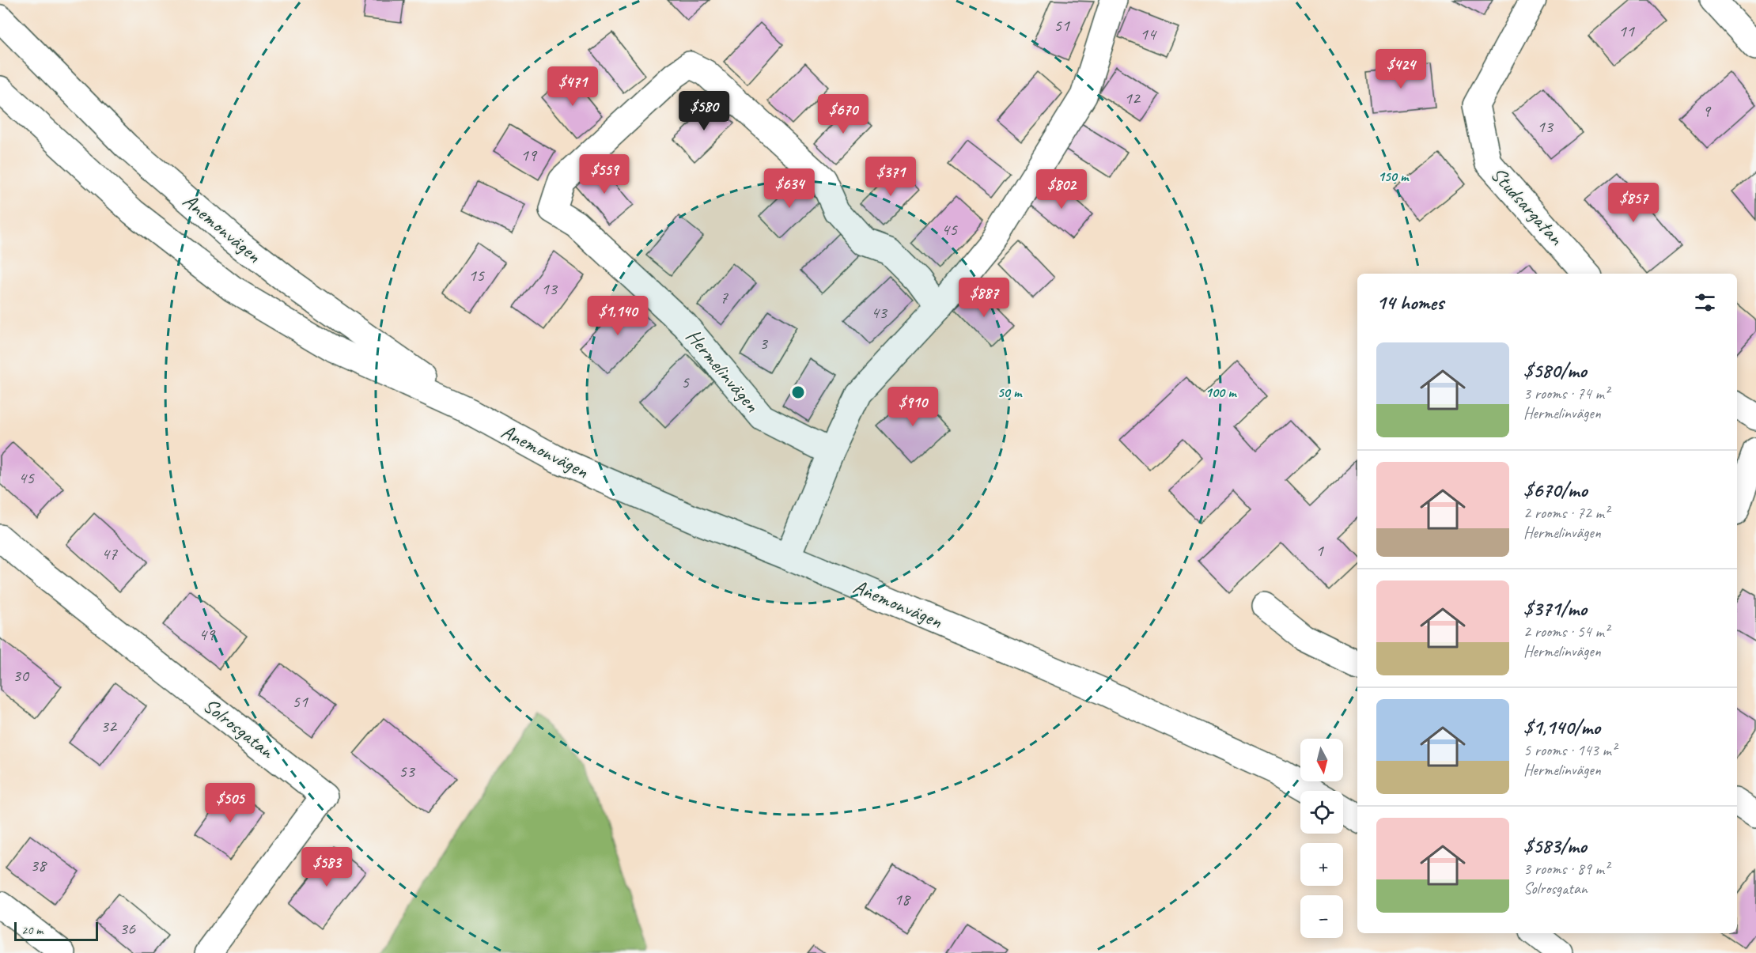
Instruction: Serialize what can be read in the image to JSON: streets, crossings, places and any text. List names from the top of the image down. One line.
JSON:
{"streets":{"street":["Studsargatan","Anemonvägen","Hermelinvägen","Solrosgatan"]},"house_numbers":["51","11","14","12","9","13","19","45","15","13","7","43","3","5","45","1","47","49","30","51","32","53","38","18","36"],"scale_bar":"20 m","north":"bottom","page":{"price":["$424","$471","$580","$670","$559","$371","$634","$802","$857","$887","$1,140","$910","$505","$583"],"heading":"14 homes","list":[{"name":"$580/mo","note":"3 rooms · 74 m² · Hermelinvägen"},{"name":"$670/mo","note":"2 rooms · 72 m² · Hermelinvägen"},{"name":"$371/mo","note":"2 rooms · 54 m² · Hermelinvägen"},{"name":"$1,140/mo","note":"5 rooms · 143 m² · Hermelinvägen"},{"name":"$583/mo","note":"3 rooms · 89 m² · Solrosgatan"}],"map_buttons":["+","−"],"scale":"20 m"},"rings":["150 m","50 m","100 m"]}
